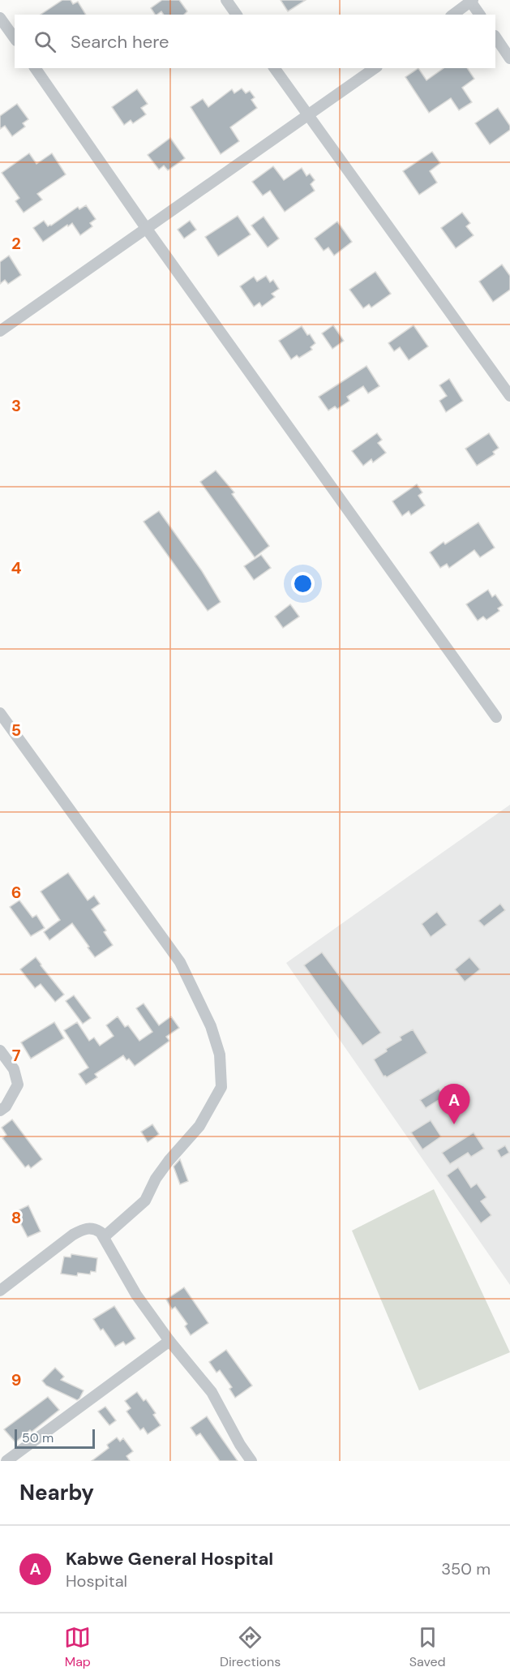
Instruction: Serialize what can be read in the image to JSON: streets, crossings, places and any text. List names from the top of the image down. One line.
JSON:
{"scale_bar":"50 m","page":{"search":"Search here","pins":"A","scale":"50 m","heading":"Nearby","list":[{"mark":"A","name":"Kabwe General Hospital","note":"Hospital","value":"350 m"}],"nav":["Map","Directions","Saved"]},"grid":{"rows":["2","3","4","5","6","7","8","9"]}}
